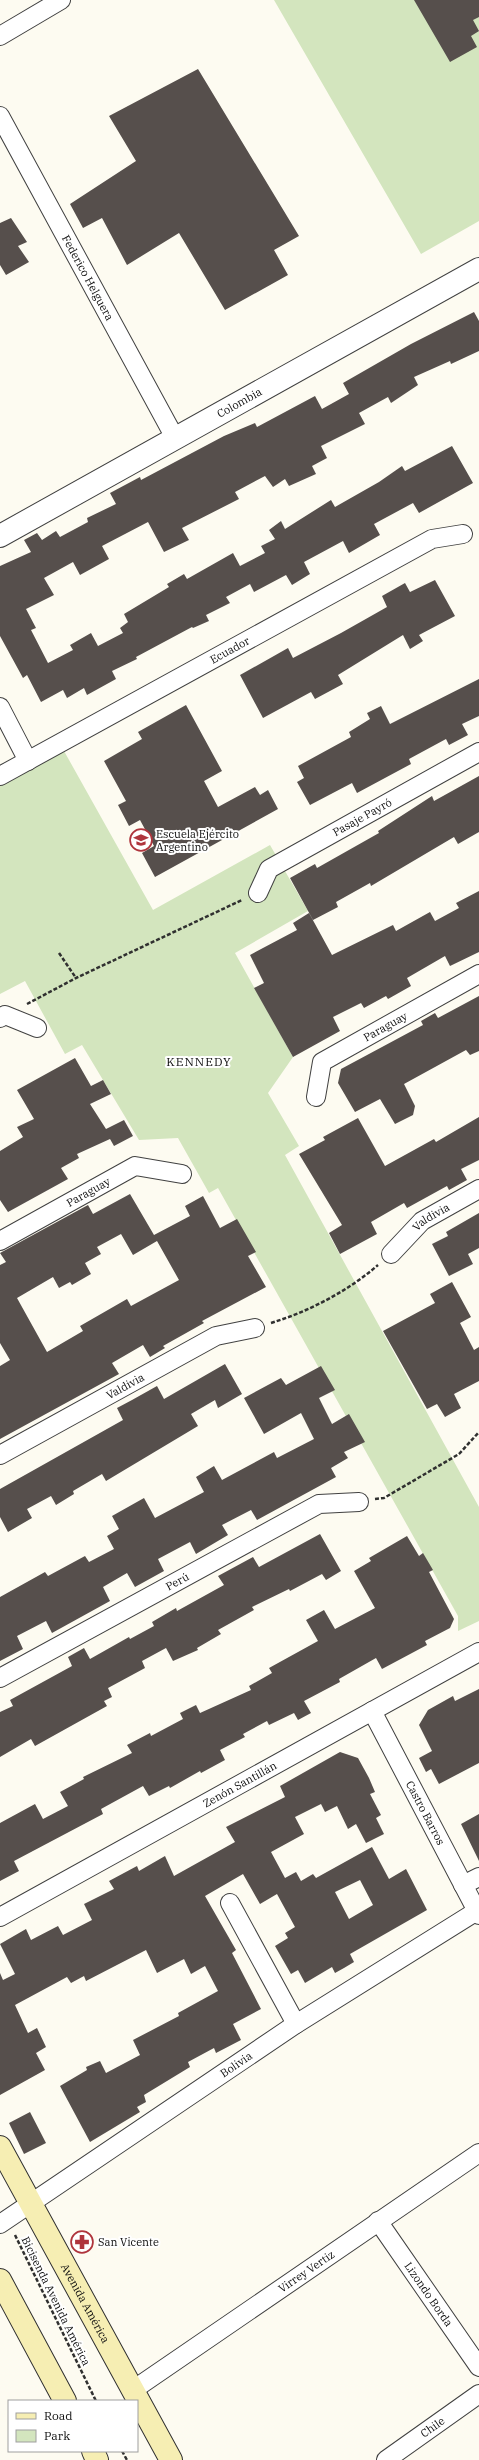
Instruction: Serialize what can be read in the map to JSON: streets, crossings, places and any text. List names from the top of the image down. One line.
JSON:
{"streets":{"main road":["Avenida América"],"street":["Federico Helguera","Colombia","Ecuador","Pasaje Payró","Paraguay","Valdivia","Perú","Zenón Santillán","Castro Barros","Bolivia","Virrey Vertiz","Lizondo Borda","Chile"],"path":["Bicisenda Avenida América"]},"crossings":[["Federico Helguera","Colombia"],["Zenón Santillán","Castro Barros"],["Castro Barros","Bolivia"],["Bolivia","Bicisenda Avenida América"],["Bolivia","Avenida América"],["Virrey Vertiz","Lizondo Borda"],["Virrey Vertiz","Avenida América"]],"districts":["KENNEDY"],"places":{"school or university":["Escuela Ejército Argentino"],"pharmacy":["San Vicente"]},"legend":["Road","Park"]}
